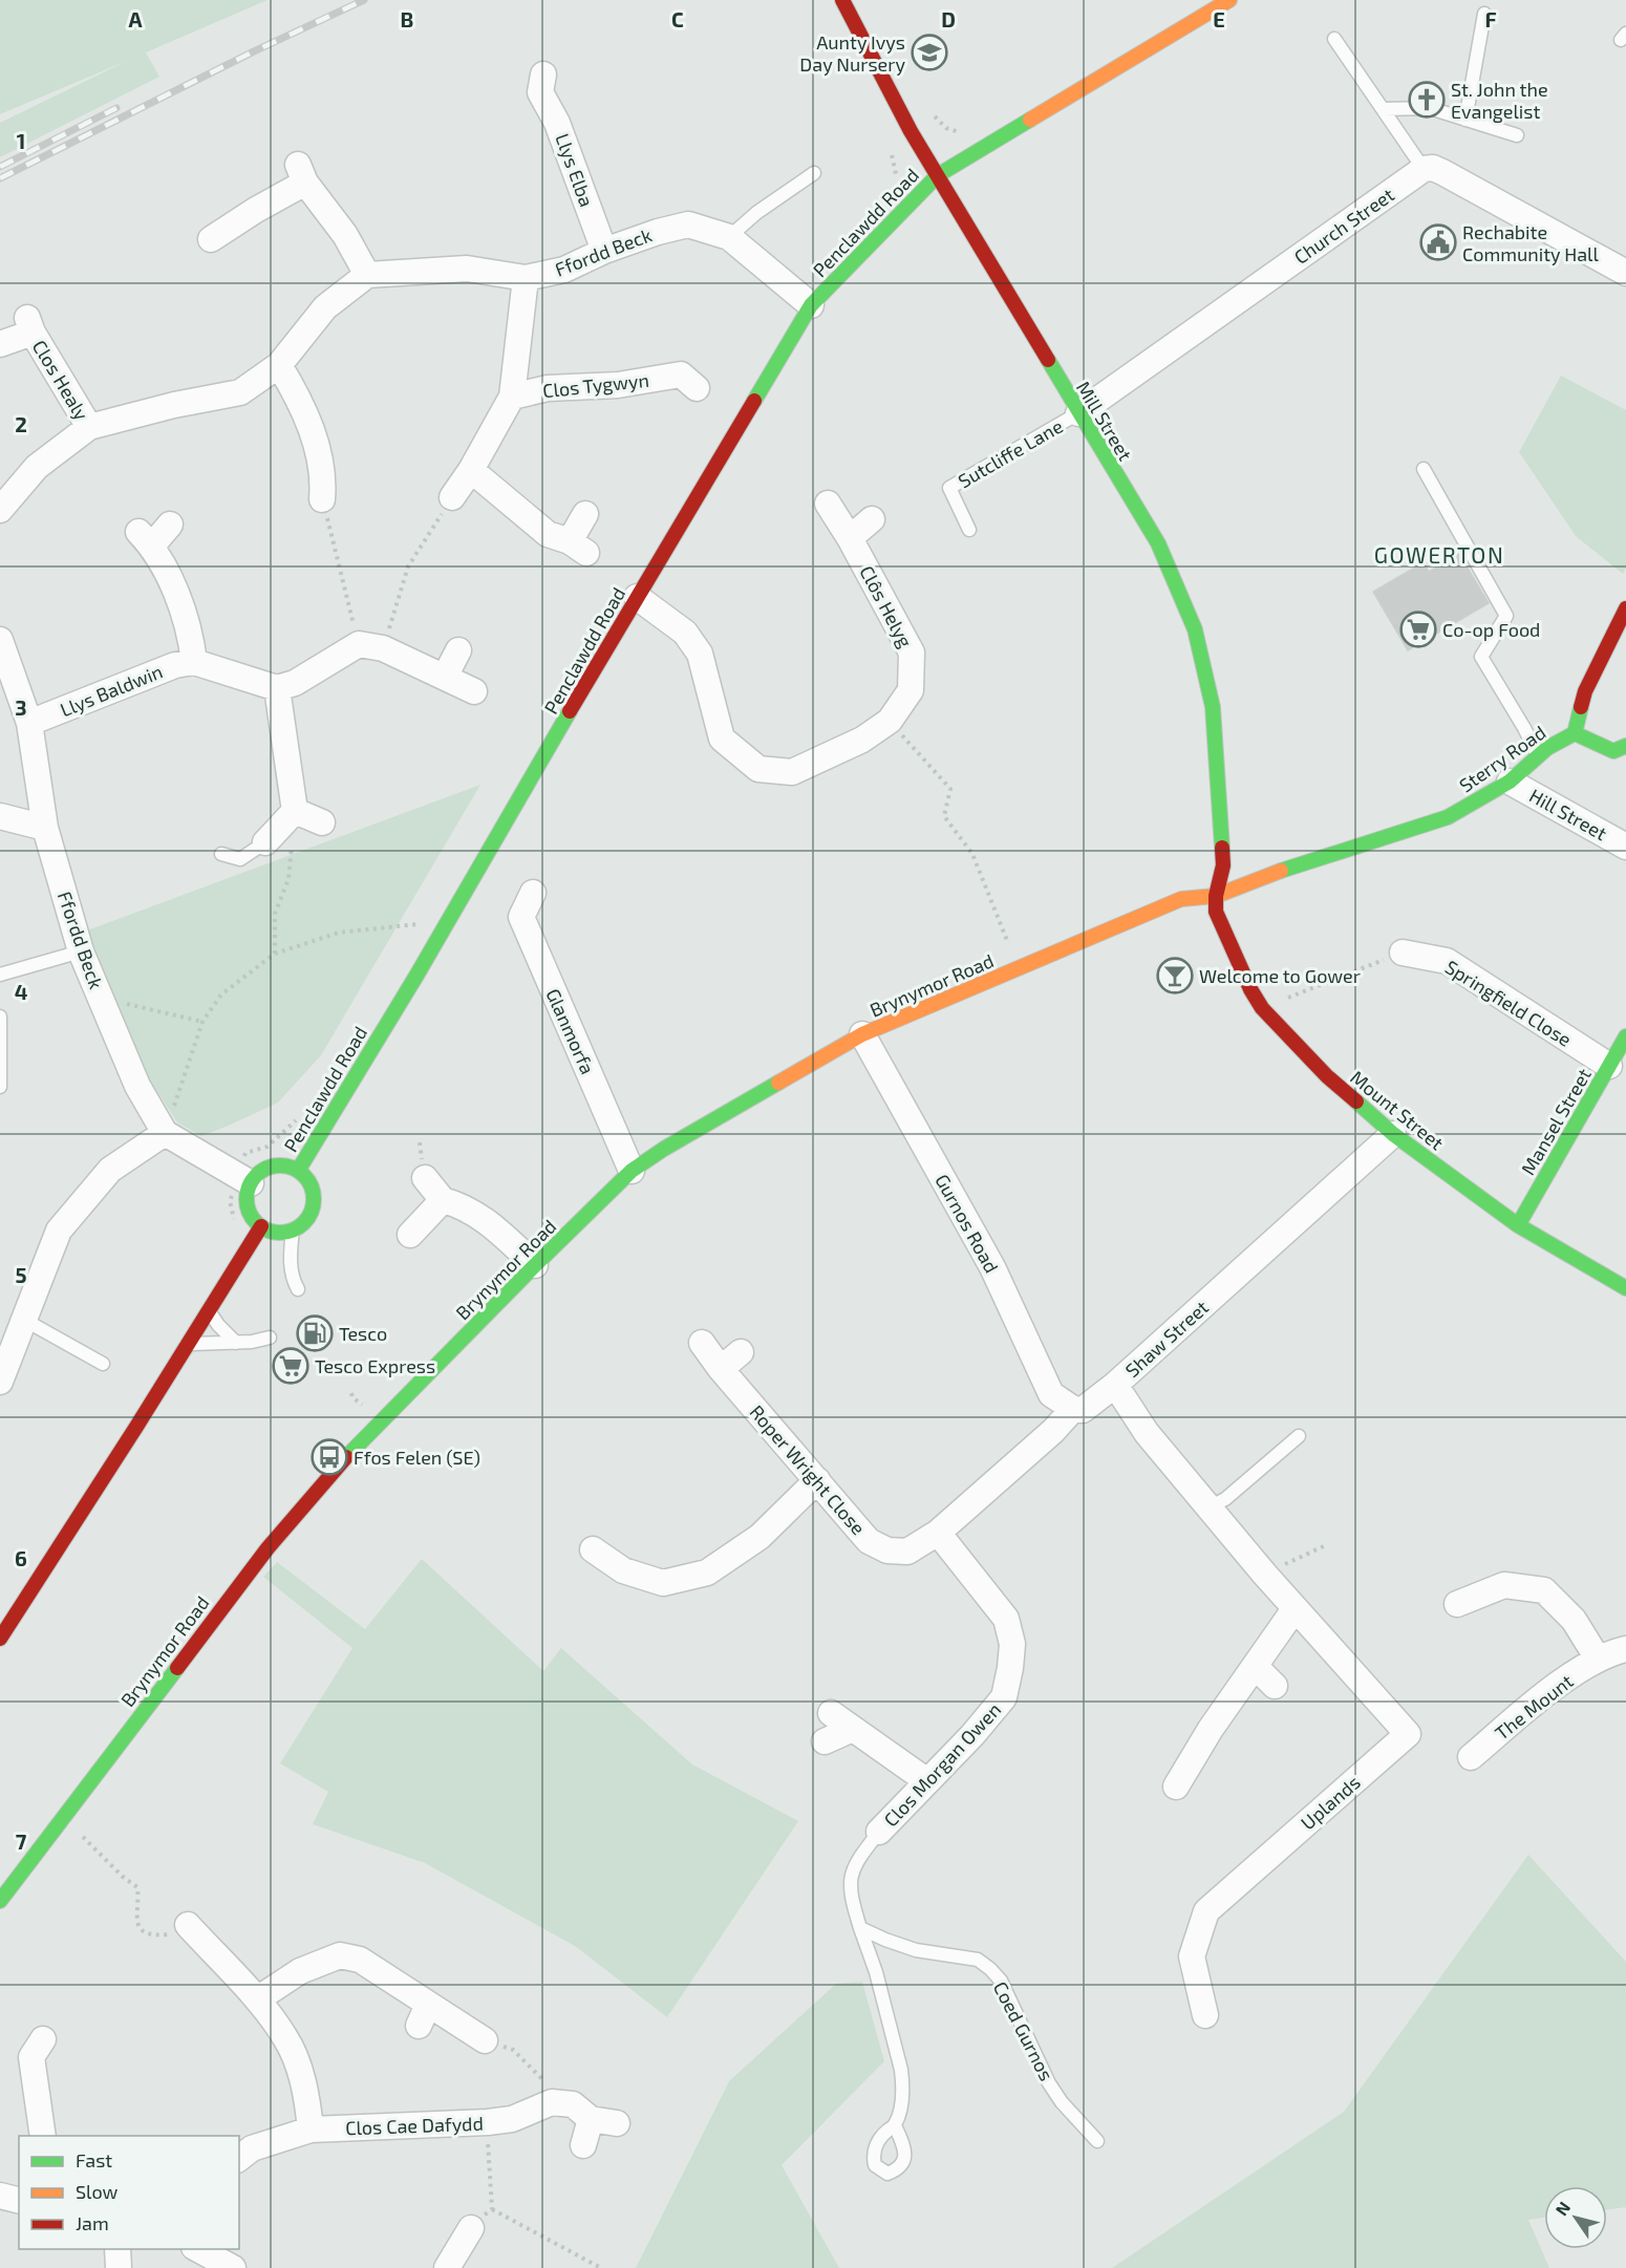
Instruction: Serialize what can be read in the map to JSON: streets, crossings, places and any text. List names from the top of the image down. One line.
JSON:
{"streets":{"main road":["Penclawdd Road","Mill Street","Sterry Road","Brynymor Road","Mount Street","Mansel Street"],"street":["Llys Elba","Church Street","Ffordd Beck","Clos Healy","Clos Tygwyn","Clôs Helyg","Llys Baldwin","Hill Street","Springfield Close","Glanmorfa","Gurnos Road","Shaw Street","Roper Wright Close","The Mount","Clos Morgan Owen","Uplands","Clos Cae Dafydd"],"lane":["Sutcliffe Lane","Coed Gurnos"]},"crossings":[["Llys Elba","Ffordd Beck"],["Penclawdd Road","Ffordd Beck"],["Penclawdd Road","Mill Street"],["Penclawdd Road","Clôs Helyg"],["Church Street","Mill Street"],["Church Street","Sutcliffe Lane"],["Ffordd Beck","Clos Tygwyn"],["Ffordd Beck","Llys Baldwin"],["Mill Street","Sutcliffe Lane"],["Mill Street","Sterry Road"],["Mill Street","Brynymor Road"],["Mill Street","Mount Street"],["Sterry Road","Hill Street"],["Sterry Road","Brynymor Road"],["Sterry Road","Mount Street"],["Brynymor Road","Glanmorfa"],["Brynymor Road","Mount Street"],["Brynymor Road","Gurnos Road"],["Springfield Close","Mansel Street"],["Mount Street","Mansel Street"],["Mount Street","Shaw Street"],["Gurnos Road","Shaw Street"],["Shaw Street","Roper Wright Close"],["Shaw Street","Clos Morgan Owen"],["Shaw Street","Uplands"],["Roper Wright Close","Clos Morgan Owen"]],"districts":["GOWERTON"],"places":{"school or university":["Aunty Ivys Day Nursery"],"church":["St. John the Evangelist"],"public building":["Rechabite Community Hall"],"supermarket":["Co-op Food","Tesco Express"],"bar":["Welcome to Gower"],"fuel station":["Tesco"],"bus stop":["Ffos Felen (SE)"]},"legend":["Fast","Slow","Jam"],"north":"top left","grid":{"columns":["A","B","C","D","E","F"],"rows":["1","2","3","4","5","6","7"]}}
